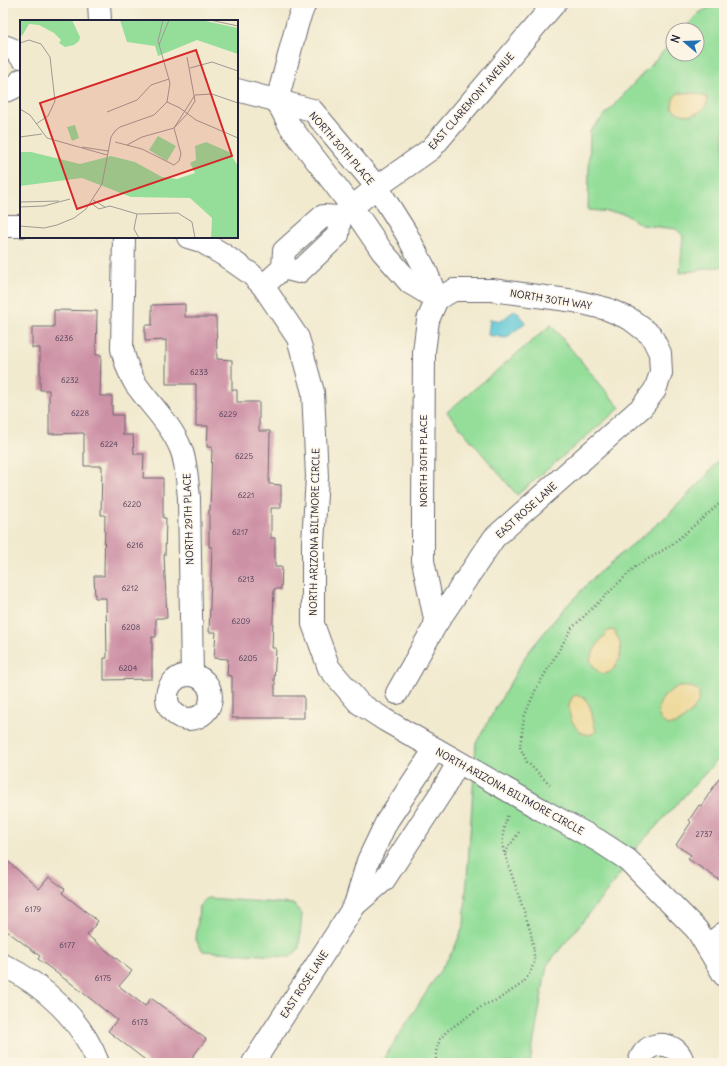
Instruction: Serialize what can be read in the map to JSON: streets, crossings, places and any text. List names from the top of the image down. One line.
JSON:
{"streets":{"street":["EAST CLAREMONT AVENUE","NORTH 30TH PLACE","NORTH 30TH WAY","EAST ROSE LANE","NORTH 29TH PLACE","NORTH ARIZONA BILTMORE CIRCLE"]},"crossings":[["EAST CLAREMONT AVENUE","NORTH 30TH PLACE"],["NORTH 30TH PLACE","NORTH 30TH WAY"],["NORTH 30TH PLACE","EAST ROSE LANE"],["NORTH 30TH WAY","EAST ROSE LANE"],["EAST ROSE LANE","NORTH ARIZONA BILTMORE CIRCLE"]],"house_numbers":["6236","6233","6232","6228","6229","6224","6225","6221","6220","6217","6216","6213","6212","6209","6208","6205","6204","2737","6179","6177","6175","6173"],"north":"left"}
